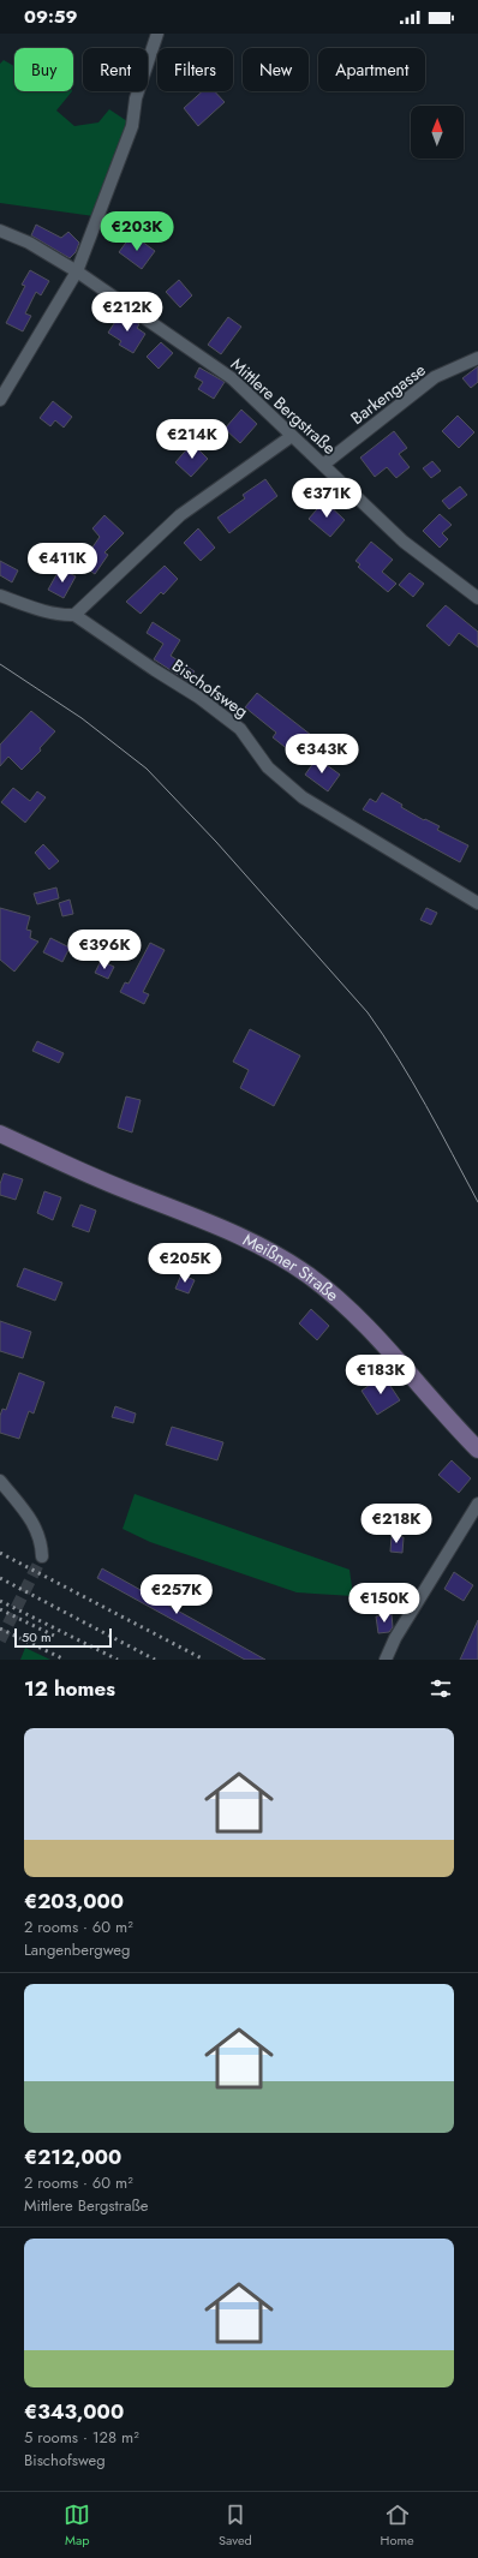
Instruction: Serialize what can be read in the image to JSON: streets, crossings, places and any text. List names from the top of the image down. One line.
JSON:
{"streets":{"main road":["Meißner Straße"],"street":["Barkengasse","Mittlere Bergstraße","Bischofsweg"]},"crossings":[["Barkengasse","Mittlere Bergstraße"]],"scale_bar":"50 m","north":"top","page":{"status":"09:59","chip":["Buy","Rent","Filters","New","Apartment"],"price":["€203K","€212K","€214K","€371K","€411K","€343K","€396K","€205K","€183K","€218K","€257K","€150K"],"scale":"50 m","heading":"12 homes","list":[{"name":"€203,000","note":"2 rooms · 60 m² · Langenbergweg"},{"name":"€212,000","note":"2 rooms · 60 m² · Mittlere Bergstraße"},{"name":"€343,000","note":"5 rooms · 128 m² · Bischofsweg"}],"tabs":["Map","Saved","Home"]}}
